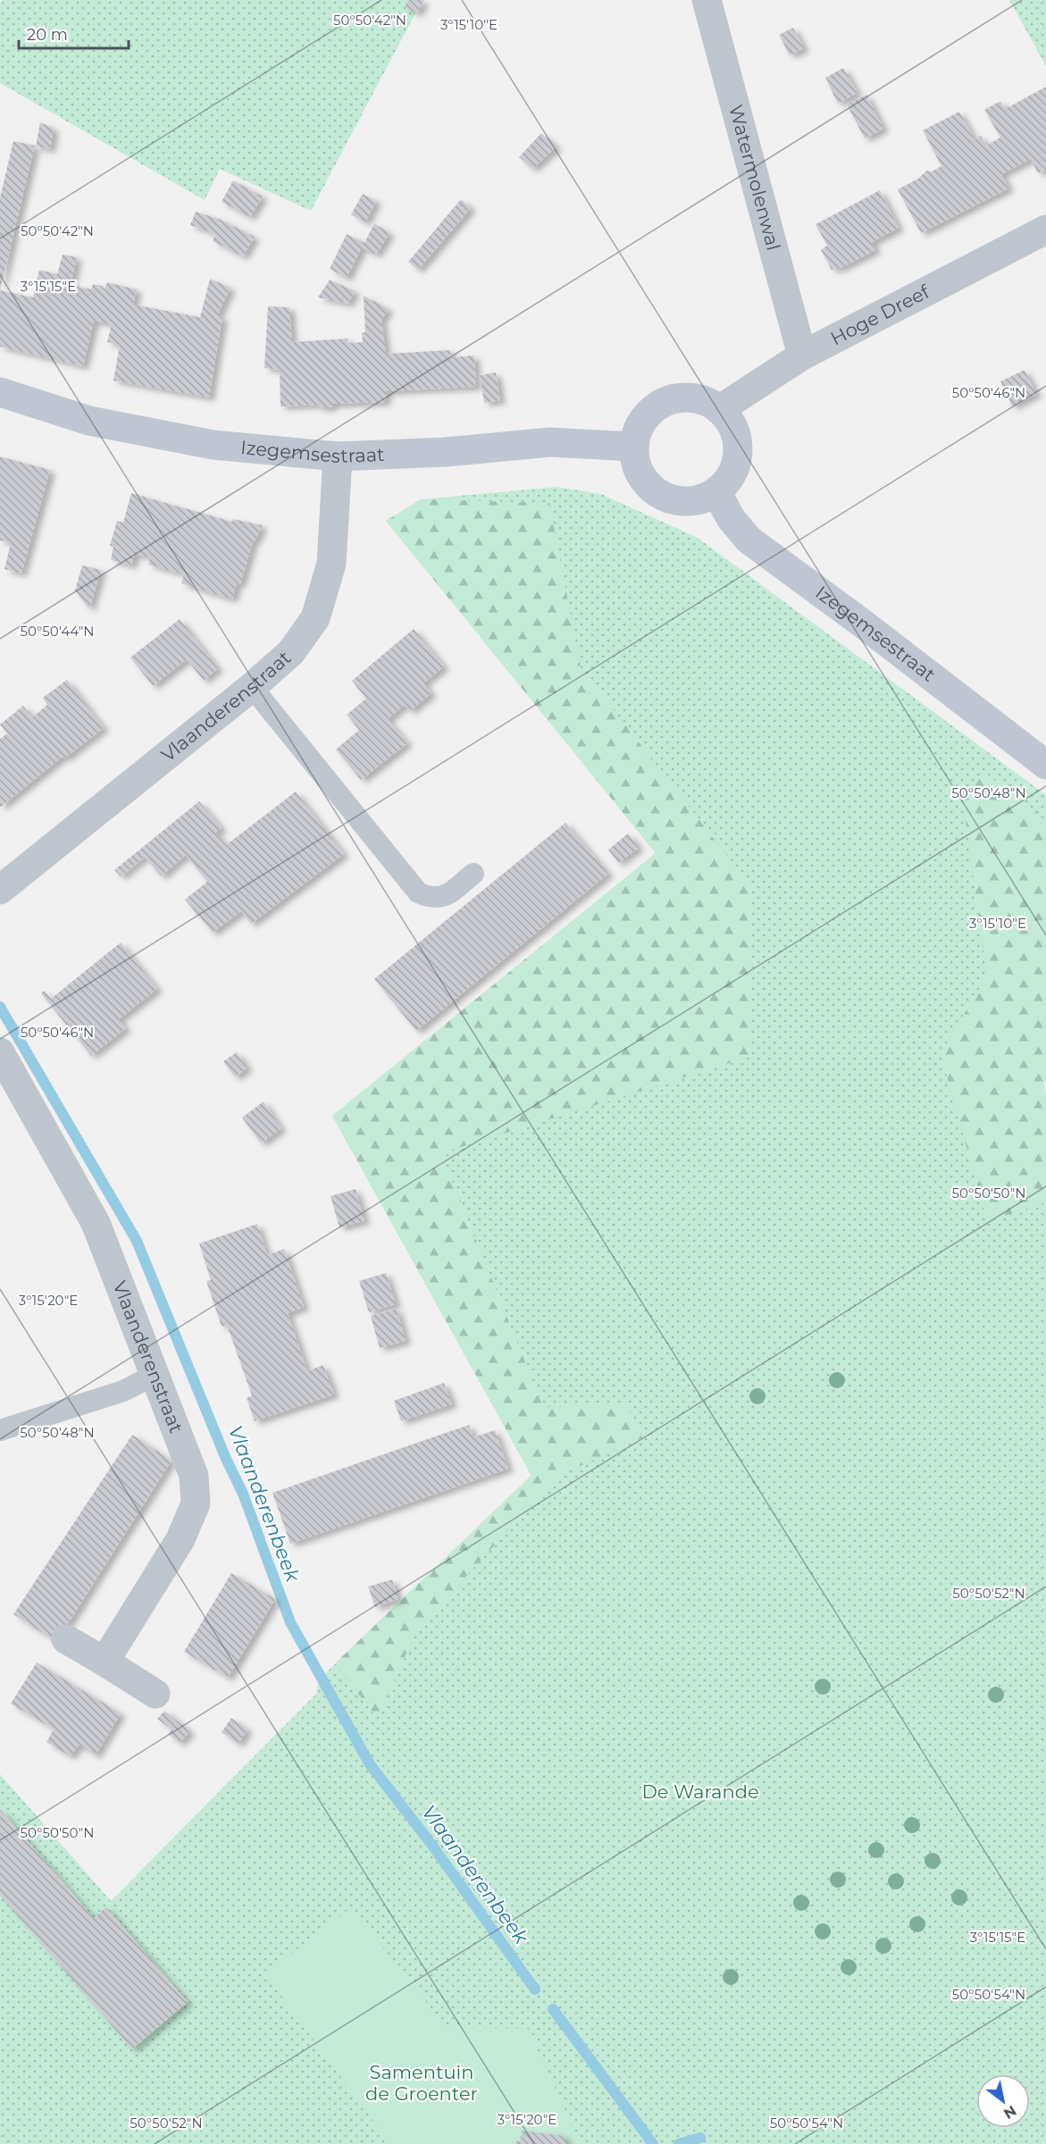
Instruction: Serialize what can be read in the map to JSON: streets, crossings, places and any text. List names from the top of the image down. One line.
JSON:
{"streets":{"street":["Watermolenwal","Hoge Dreef","Izegemsestraat","Vlaanderenstraat"]},"crossings":[["Watermolenwal","Hoge Dreef"],["Hoge Dreef","Izegemsestraat"],["Izegemsestraat","Vlaanderenstraat"]],"water":["Vlaanderenbeek"],"parks":["De Warande","Samentuin de Groenter"],"scale_bar":"20 m","north":"bottom right","coordinates":["50°50'42\"N","3°15'10\"E","3°15'15\"E","50°50'46\"N","50°50'44\"N","50°50'48\"N","50°50'50\"N","3°15'20\"E","50°50'52\"N","50°50'54\"N"]}
